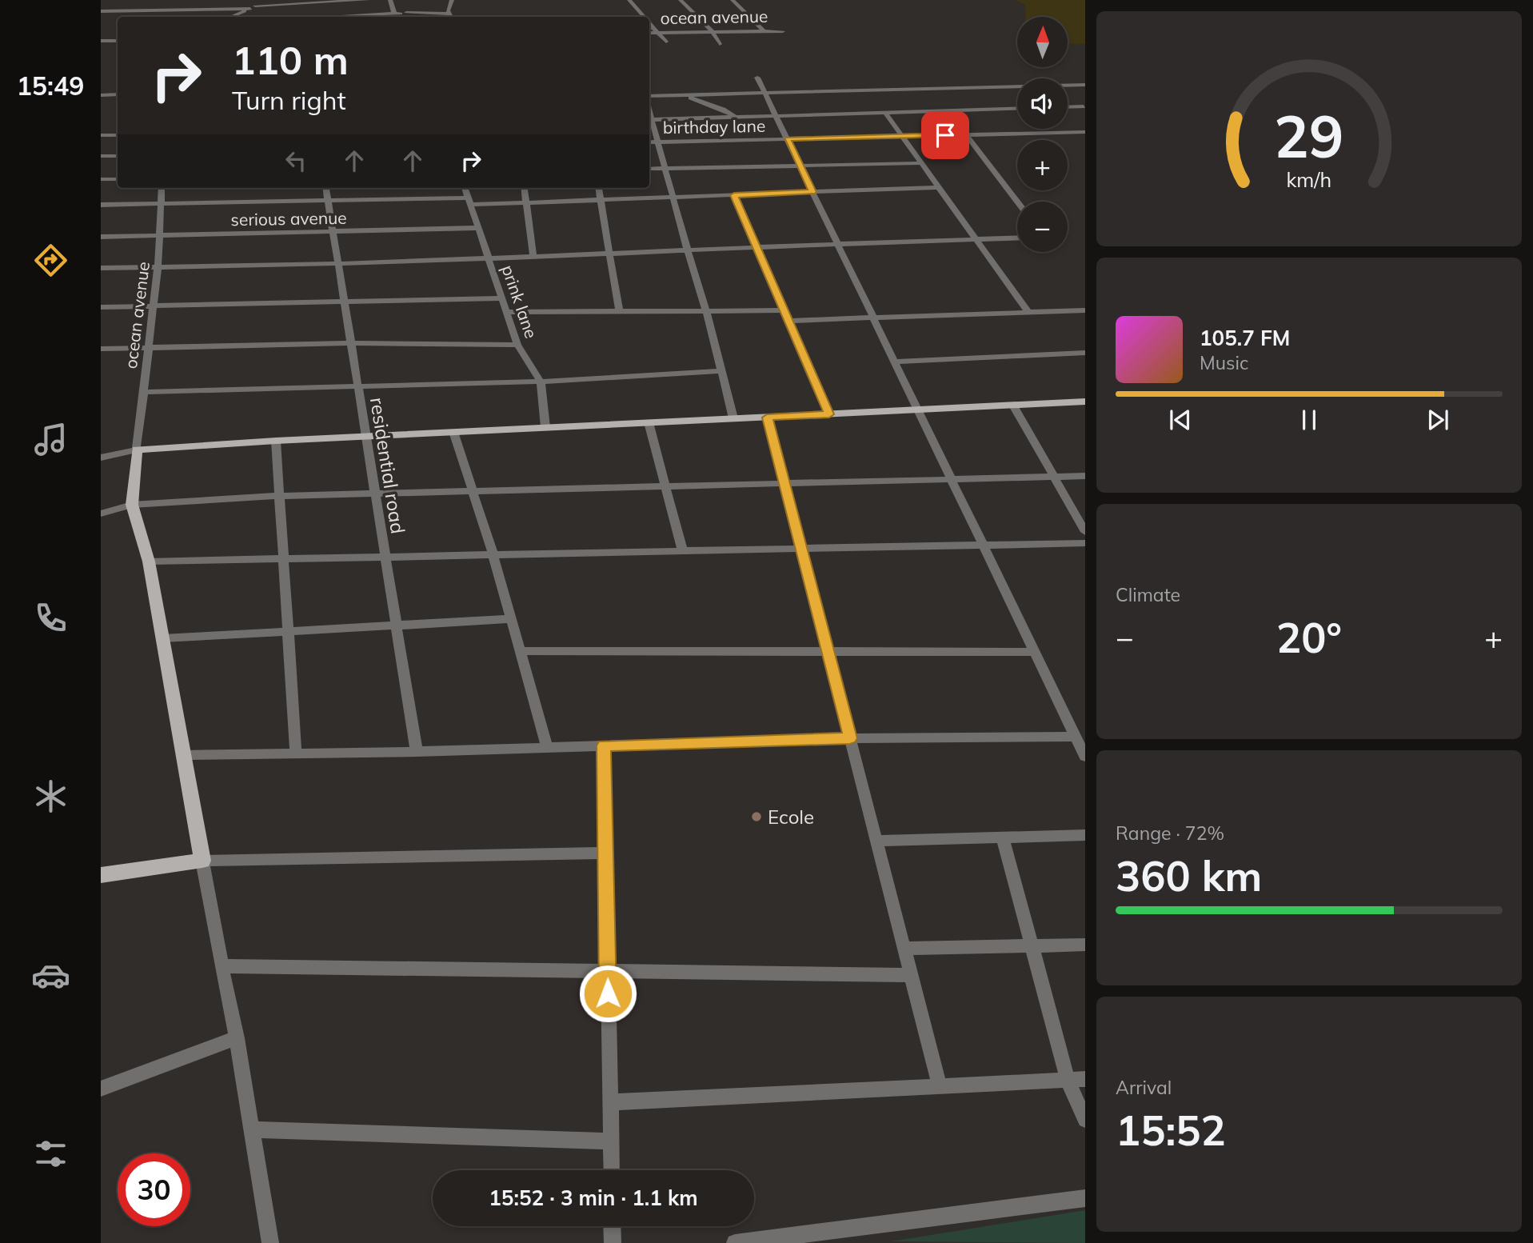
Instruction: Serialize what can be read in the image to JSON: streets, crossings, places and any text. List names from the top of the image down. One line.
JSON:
{"streets":{"street":["ocean avenue","birthday lane","serious avenue","prink lane","residential road"]},"crossings":[["ocean avenue","serious avenue"],["serious avenue","prink lane"],["serious avenue","residential road"]],"places":["Ecole"],"north":"top","page":{"tabs":"15:49","map_buttons":["+","−"],"turn":["110 m","Turn right"],"song":["105.7 FM","Music"],"tile":["Climate",["Range · 72%","360 km"],["Arrival","15:52"]],"heat":["−","20°","+"],"limit":"30","trip":"15:52 · 3 min · 1.1 km","gauge":["29","km/h"]}}
